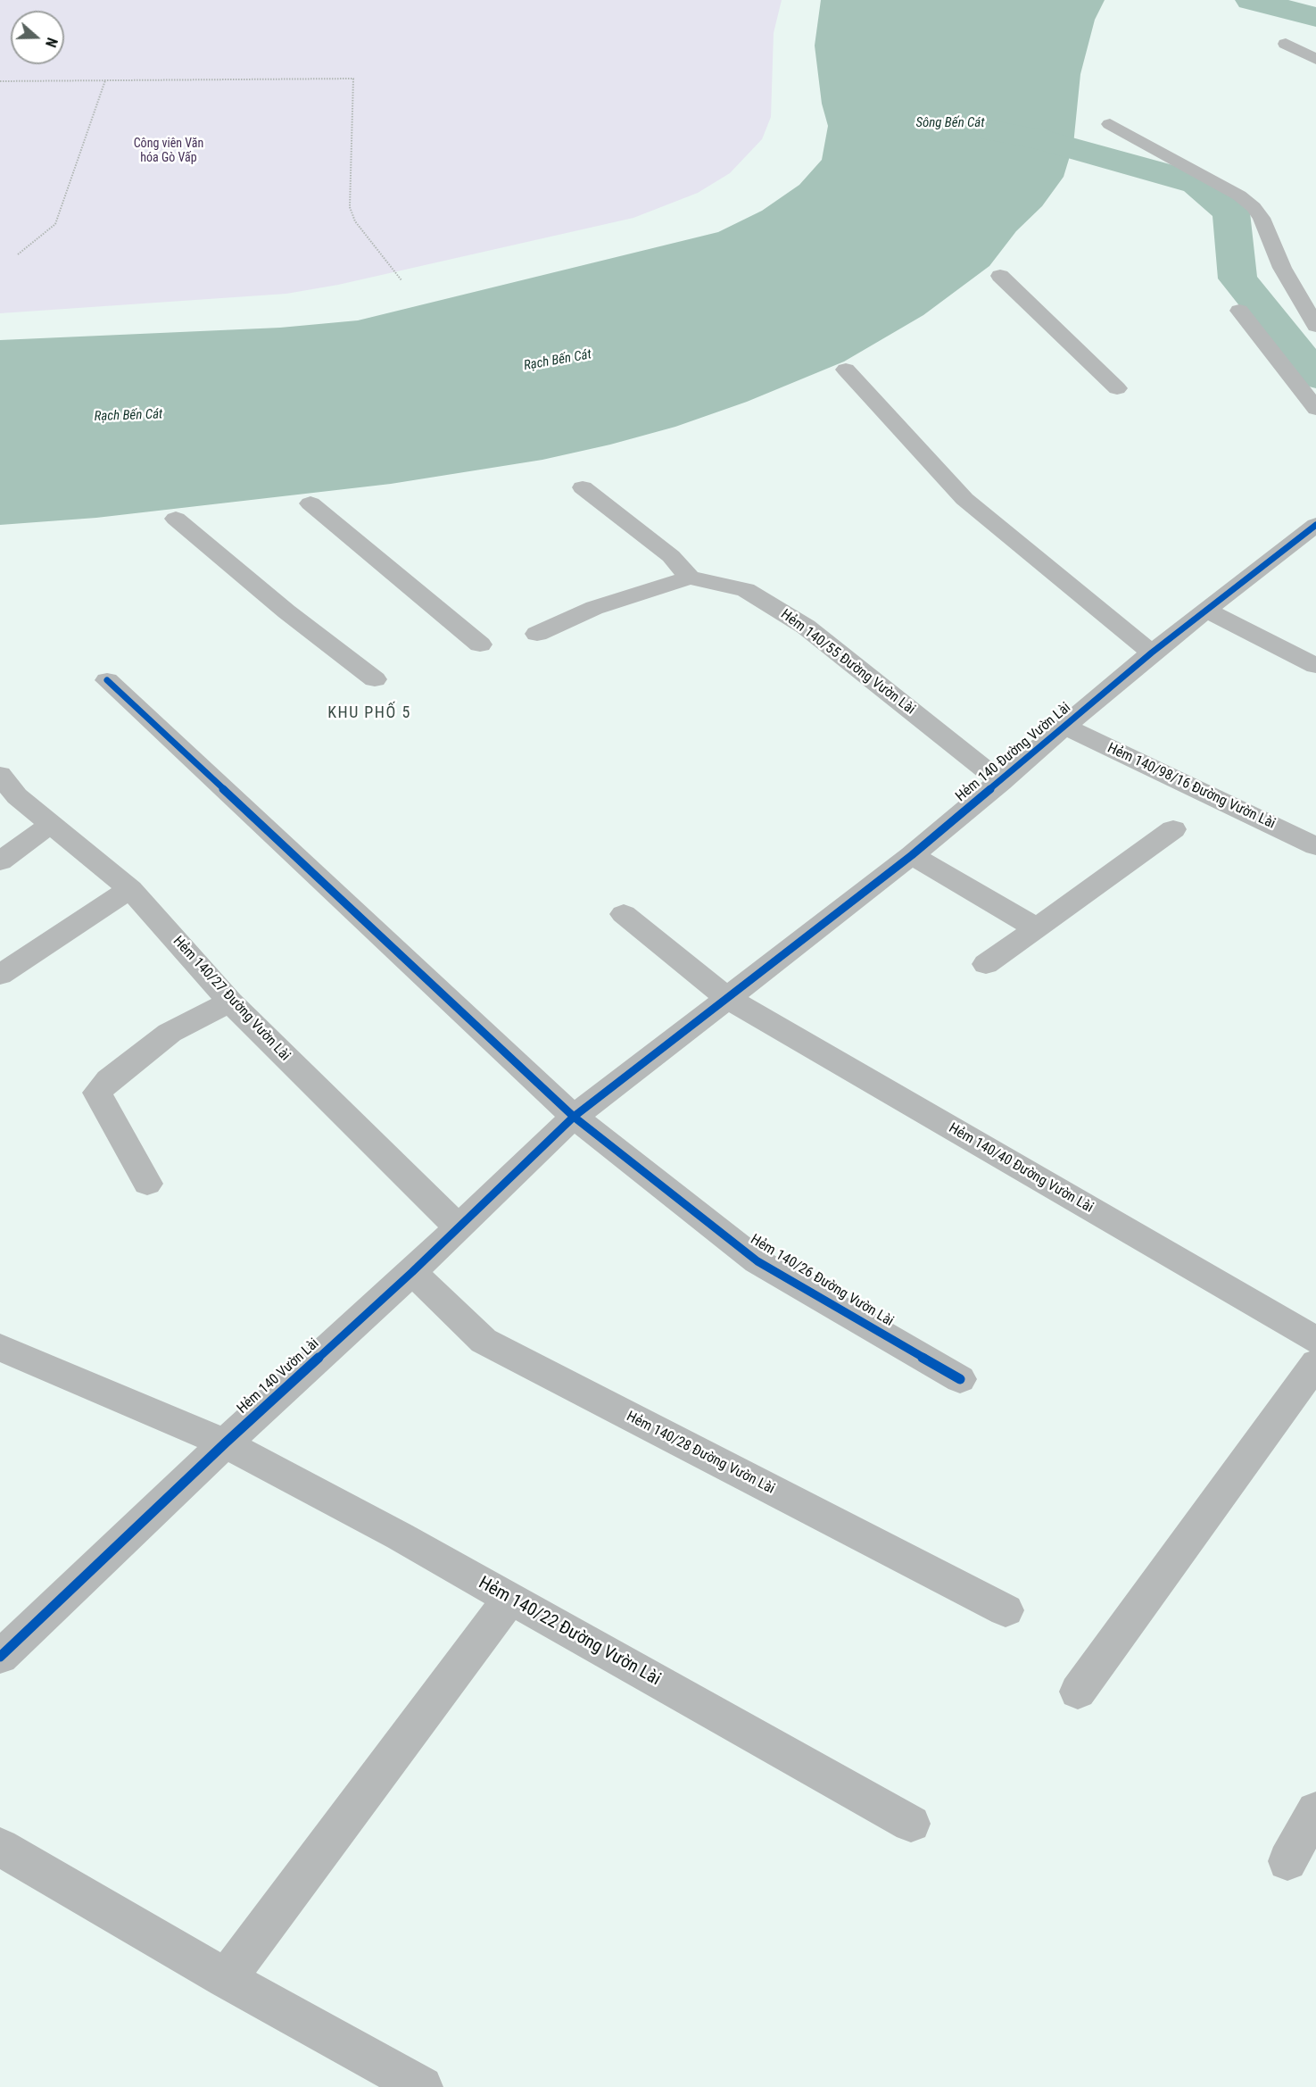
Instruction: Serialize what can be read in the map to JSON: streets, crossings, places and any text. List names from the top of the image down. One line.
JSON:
{"streets":{"street":["Hẻm 140/55 Đường Vườn Lài","Hẻm 140 Đường Vườn Lài","Hẻm 140/98/16 Đường Vườn Lài","Hẻm 140/27 Đường Vườn Lài","Hẻm 140/40 Đường Vườn Lài","Hẻm 140/26 Đường Vườn Lài","Hẻm 140 Vườn Lài","Hẻm 140/28 Đường Vườn Lài","Hẻm 140/22 Đường Vườn Lài"]},"crossings":[["Hẻm 140/55 Đường Vườn Lài","Hẻm 140 Đường Vườn Lài"],["Hẻm 140 Đường Vườn Lài","Hẻm 140/98/16 Đường Vườn Lài"],["Hẻm 140 Đường Vườn Lài","Hẻm 140/40 Đường Vườn Lài"],["Hẻm 140 Đường Vườn Lài","Hẻm 140/26 Đường Vườn Lài"],["Hẻm 140 Đường Vườn Lài","Hẻm 140 Vườn Lài"],["Hẻm 140/27 Đường Vườn Lài","Hẻm 140 Vườn Lài"],["Hẻm 140/26 Đường Vườn Lài","Hẻm 140 Vườn Lài"],["Hẻm 140 Vườn Lài","Hẻm 140/28 Đường Vườn Lài"],["Hẻm 140 Vườn Lài","Hẻm 140/22 Đường Vườn Lài"]],"districts":["KHU PHỐ 5"],"water":["Sông Bến Cát","Rạch Bến Cát"],"parks":["Công viên Văn hóa Gò Vấp"],"north":"right"}
